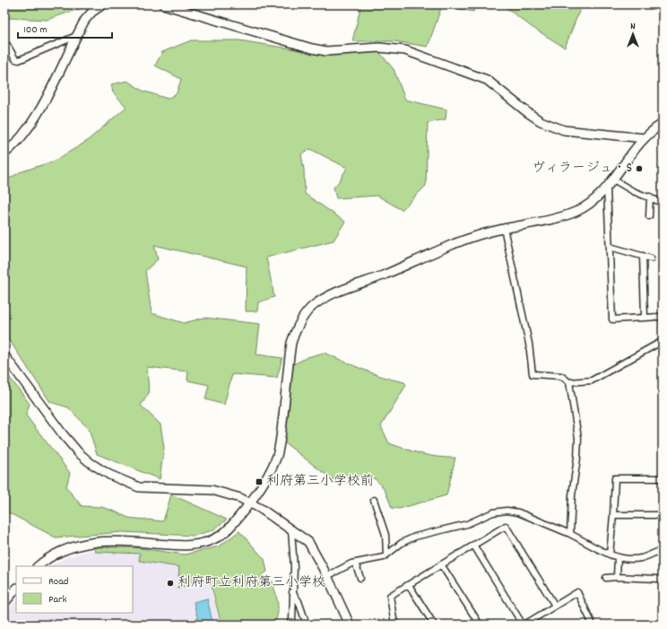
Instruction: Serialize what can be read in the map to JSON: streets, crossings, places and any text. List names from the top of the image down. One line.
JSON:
{"places":{"other":["ヴィラージュ・S","利府町立利府第三小学校"],"transit":["利府第三小学校前"]},"legend":["Road","Park"],"scale_bar":"100 m","north":"top"}
